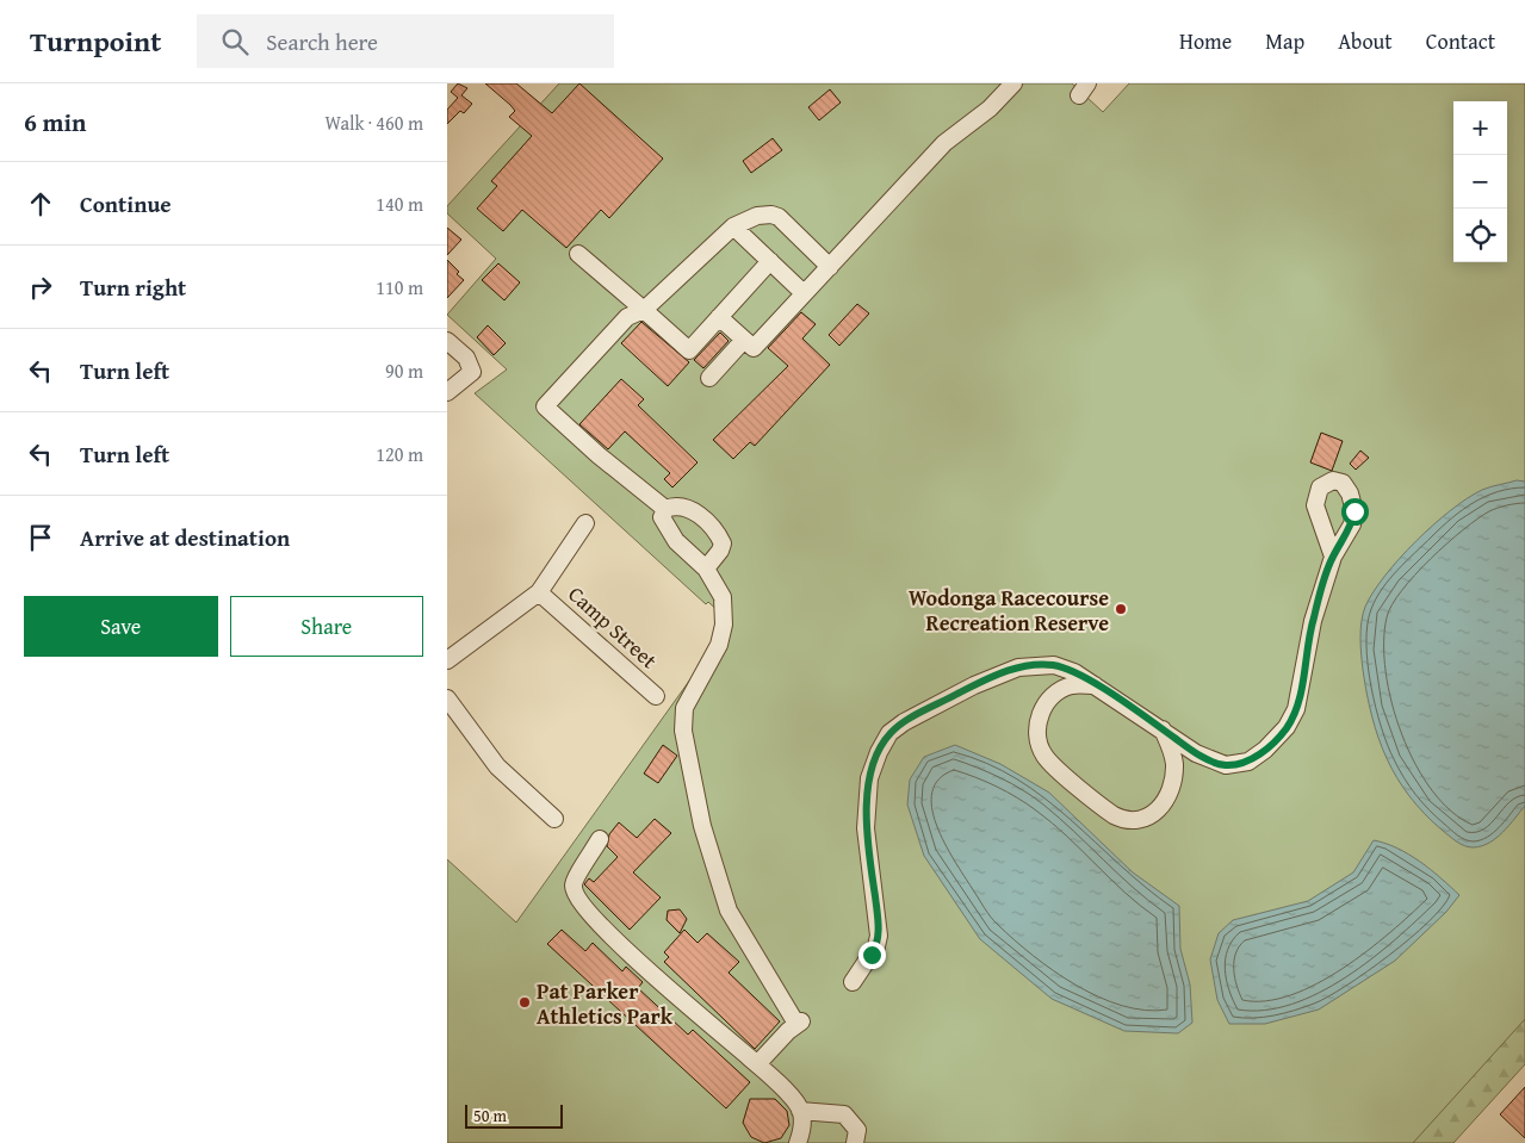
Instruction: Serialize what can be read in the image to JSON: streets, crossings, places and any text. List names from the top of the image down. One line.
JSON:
{"streets":{"street":["Camp Street"]},"places":["Wodonga Racecourse Recreation Reserve","Pat Parker Athletics Park"],"scale_bar":"50 m","page":{"header":"Turnpoint","search":"Search here","nav":["Home","Map","About","Contact"],"heading":["6 min","Walk · 460 m"],"map_buttons":["+","−"],"list":[["Continue","140 m"],["Turn right","110 m"],["Turn left","90 m"],["Turn left","120 m"],"Arrive at destination"],"buttons":["Save","Share"],"scale":"50 m"}}
